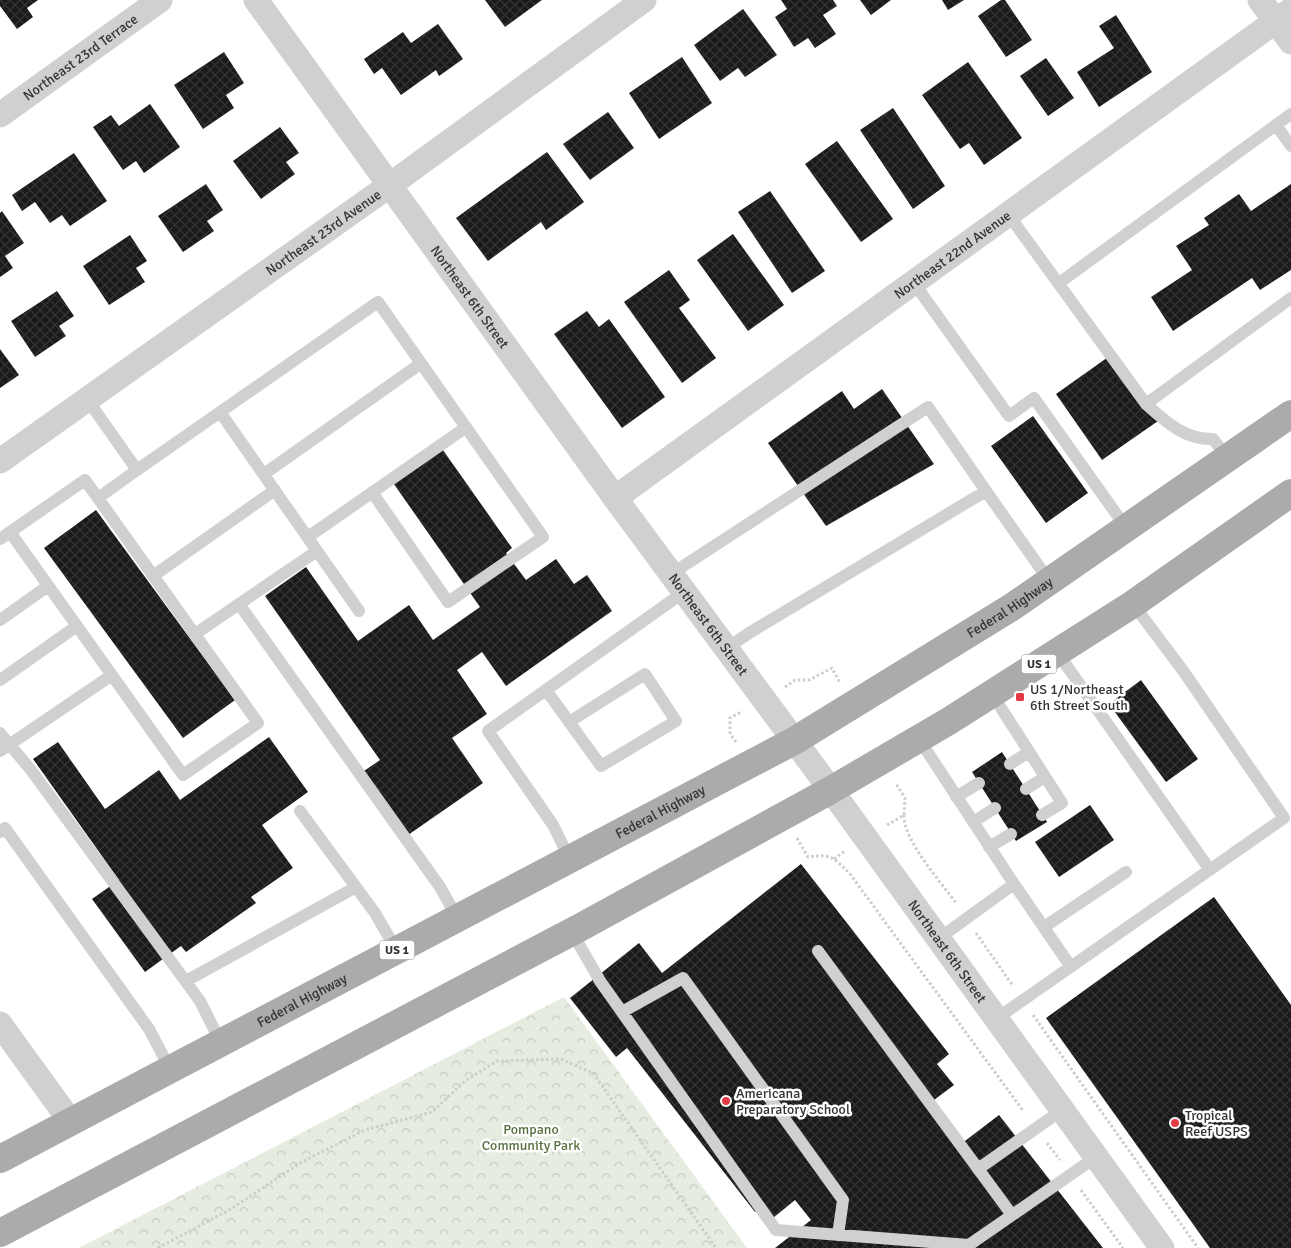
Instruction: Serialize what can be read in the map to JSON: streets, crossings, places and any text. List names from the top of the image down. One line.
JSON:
{"streets":{"main road":["Federal Highway","US 1"],"street":["Northeast 23rd Terrace","Northeast 23rd Avenue","Northeast 22nd Avenue","Northeast 6th Street"]},"crossings":[["Northeast 23rd Avenue","Northeast 6th Street"],["Northeast 22nd Avenue","Northeast 6th Street"],["Northeast 6th Street","Federal Highway"],["Northeast 6th Street","US 1"]],"parks":["Pompano Community Park"],"places":{"transit":["US 1/Northeast 6th Street South"],"other":["Americana Preparatory School","Tropical Reef USPS"]}}
